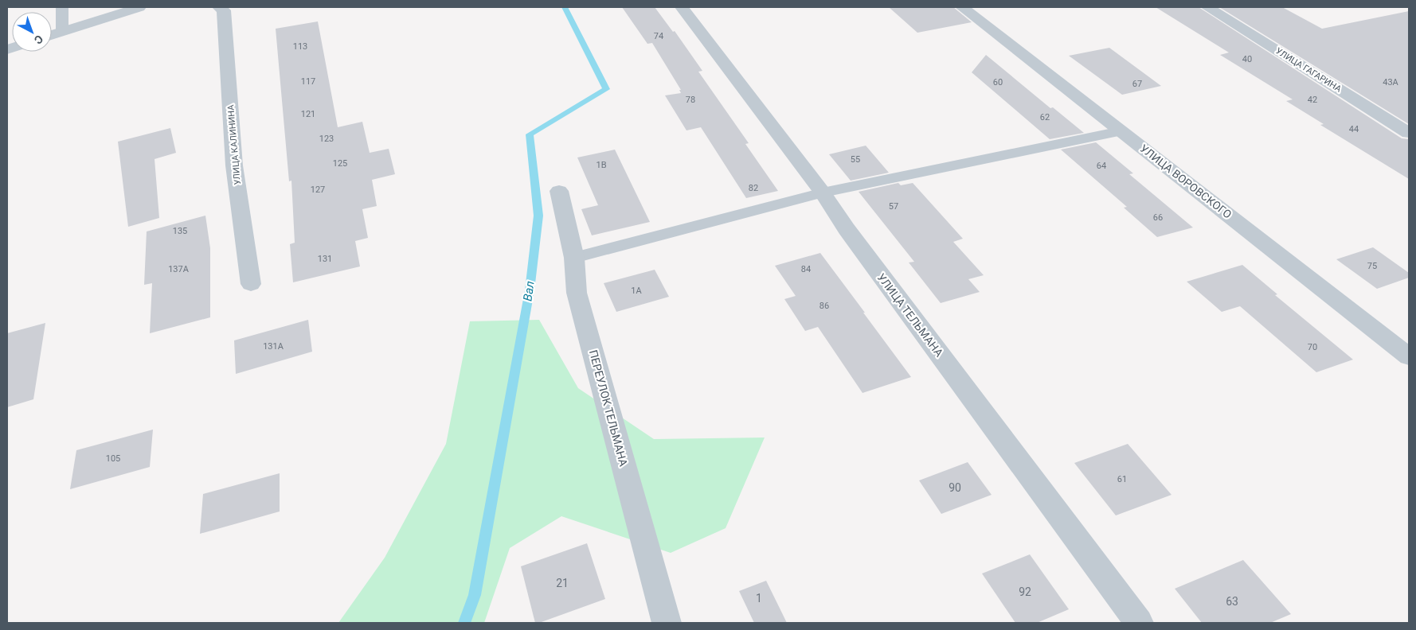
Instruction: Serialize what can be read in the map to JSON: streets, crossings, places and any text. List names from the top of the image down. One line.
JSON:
{"streets":{"street":["УЛИЦА ГАГАРИНА","УЛИЦА КАЛИНИНА","УЛИЦА ВОРОВСКОГО","УЛИЦА ТЕЛЬМАНА","ПЕРЕУЛОК ТЕЛЬМАНА"]},"water":["Вал"],"house_numbers":["74","113","40","117","60","43А","67","78","42","121","62","44","123","55","125","1В","64","82","127","57","66","135","131","75","137А","84","1А","86","131А","70","105","61","90","21","92","1","63"],"north":"bottom right"}
